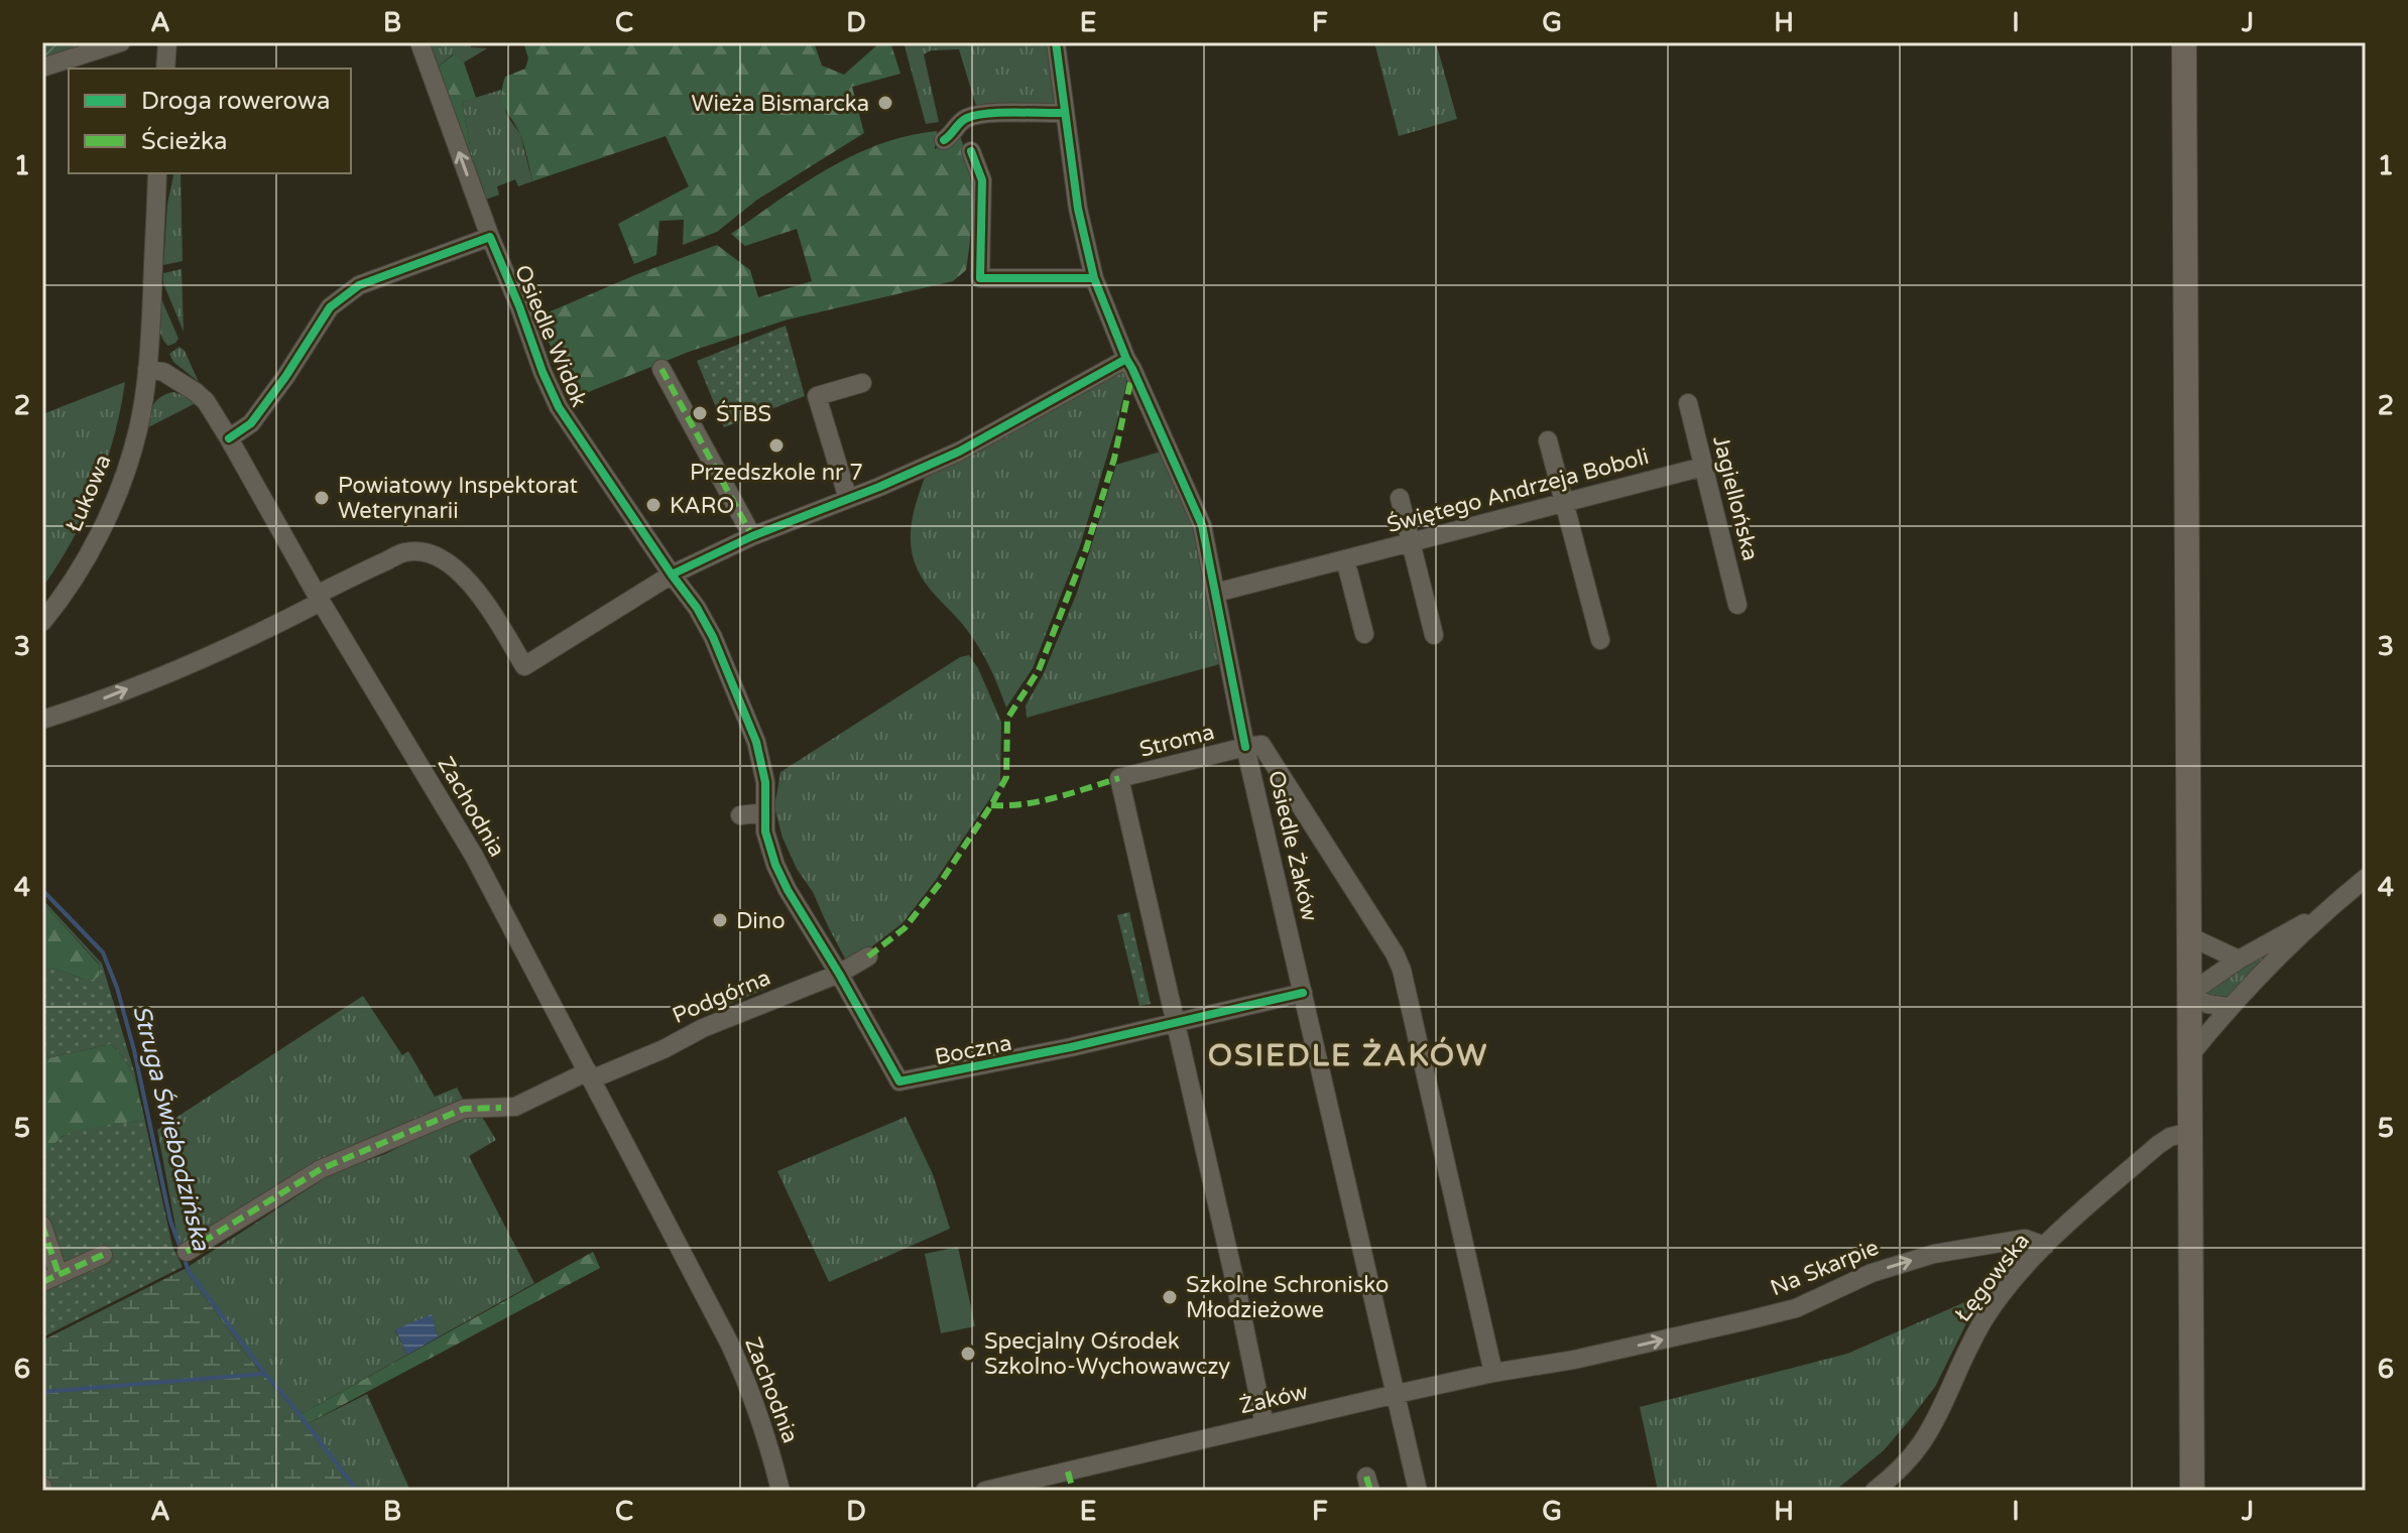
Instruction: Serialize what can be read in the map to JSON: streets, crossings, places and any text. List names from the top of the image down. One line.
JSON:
{"streets":{"street":["Osiedle Widok","Świętego Andrzeja Boboli","Łukowa","Jagiellońska","Stroma","Zachodnia","Osiedle Żaków","Podgórna","Boczna","Na Skarpie","Łęgowska","Żaków"]},"crossings":[["Osiedle Widok","Podgórna"],["Osiedle Widok","Boczna"],["Świętego Andrzeja Boboli","Jagiellońska"],["Łukowa","Zachodnia"],["Stroma","Osiedle Żaków"],["Stroma","Boczna"],["Zachodnia","Podgórna"],["Osiedle Żaków","Żaków"],["Podgórna","Boczna"],["Na Skarpie","Łęgowska"],["Na Skarpie","Żaków"]],"one_way":["Na Skarpie"],"districts":["OSIEDLE ŻAKÓW"],"water":["Struga Świebodzińska"],"places":["Wieża Bismarcka","ŚTBS","Przedszkole nr 7","Powiatowy Inspektorat Weterynarii","KARO","Dino","Szkolne Schronisko Młodzieżowe","Specjalny Ośrodek Szkolno-Wychowawczy"],"legend":["Droga rowerowa","Ścieżka"],"grid":{"columns":["A","B","C","D","E","F","G","H","I","J"],"rows":["1","2","3","4","5","6"]}}
